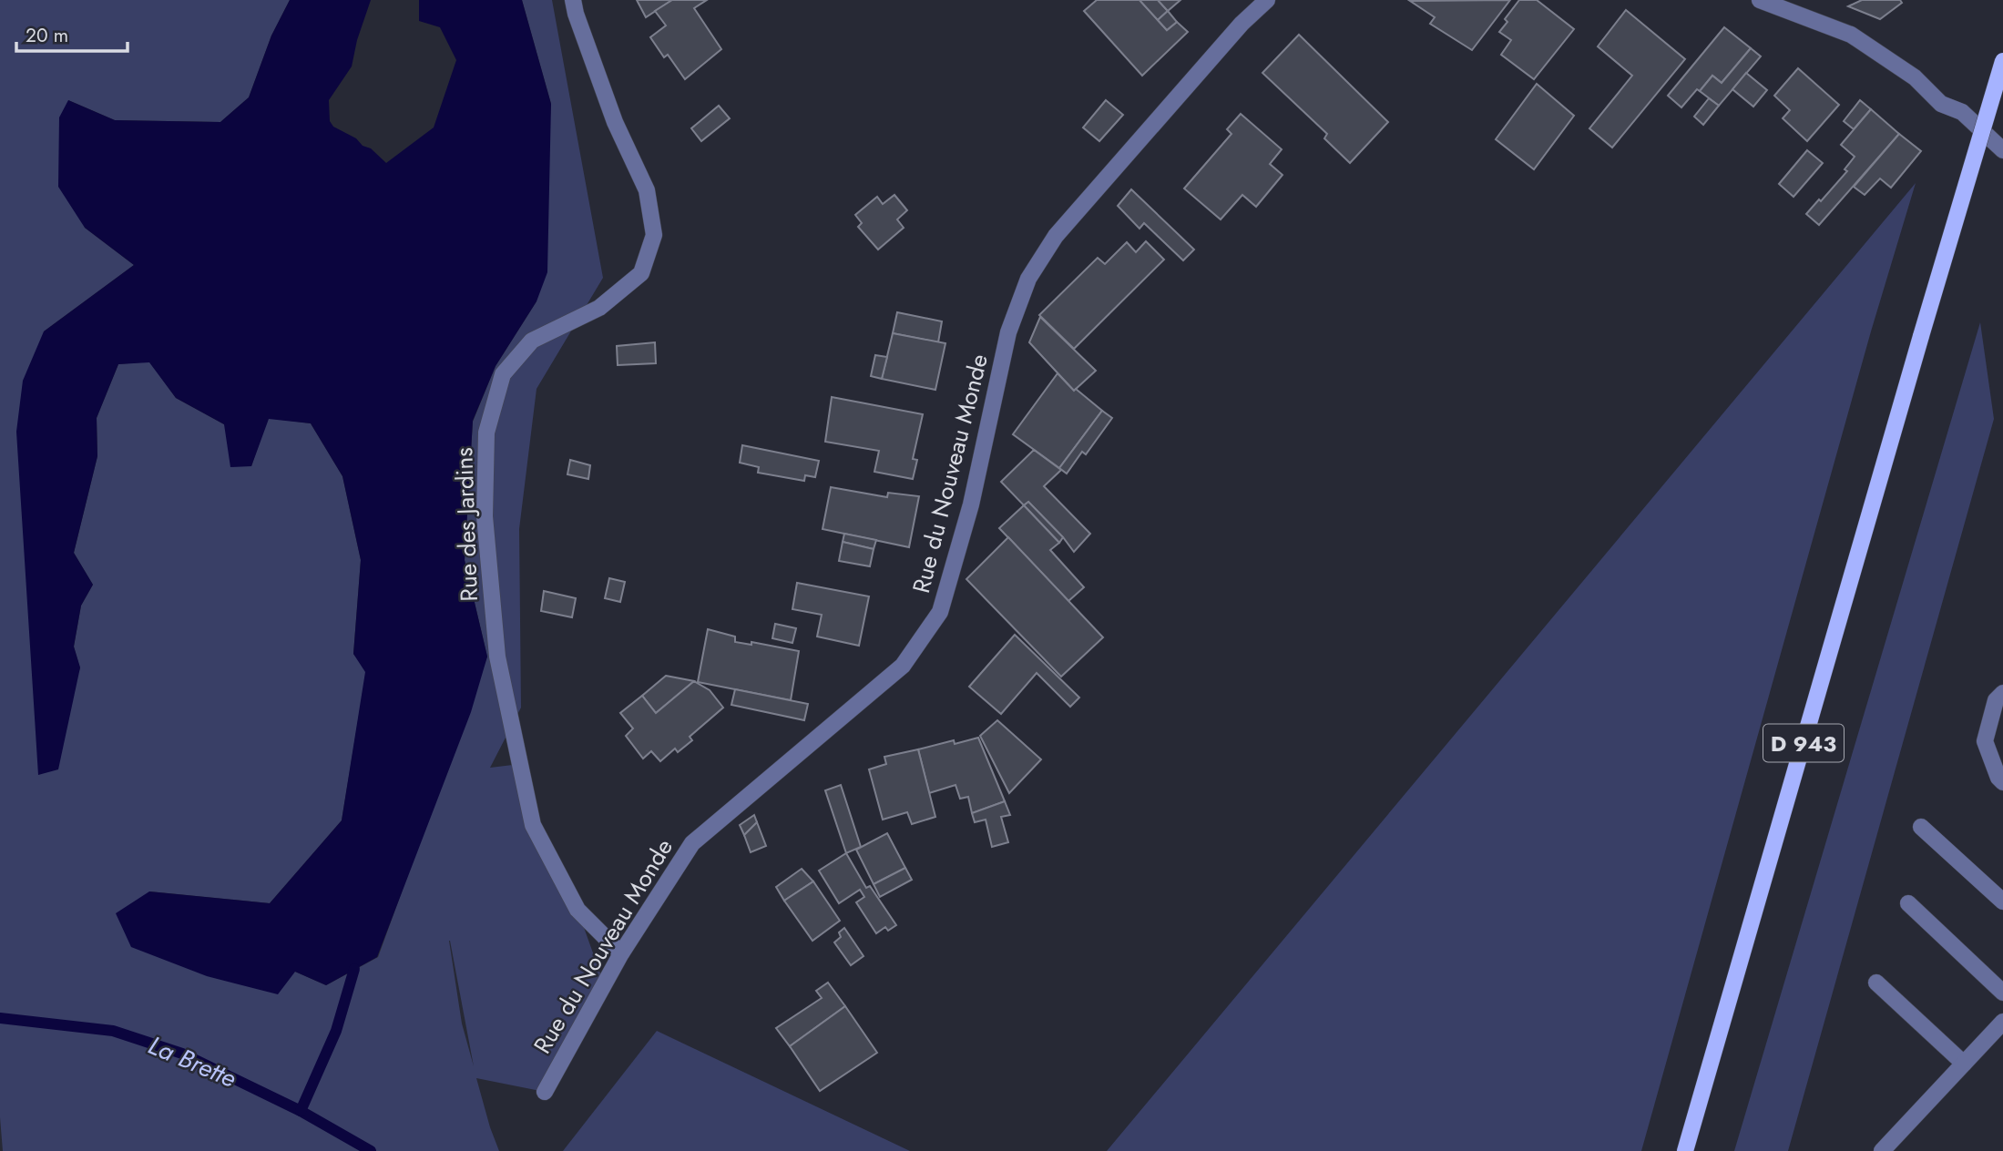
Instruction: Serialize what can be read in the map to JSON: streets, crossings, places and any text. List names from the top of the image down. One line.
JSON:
{"streets":{"main road":["D 943"],"street":["Rue du Nouveau Monde","Rue des Jardins"]},"crossings":[["Rue du Nouveau Monde","Rue des Jardins"]],"water":["La Brette"],"scale_bar":"20 m"}
